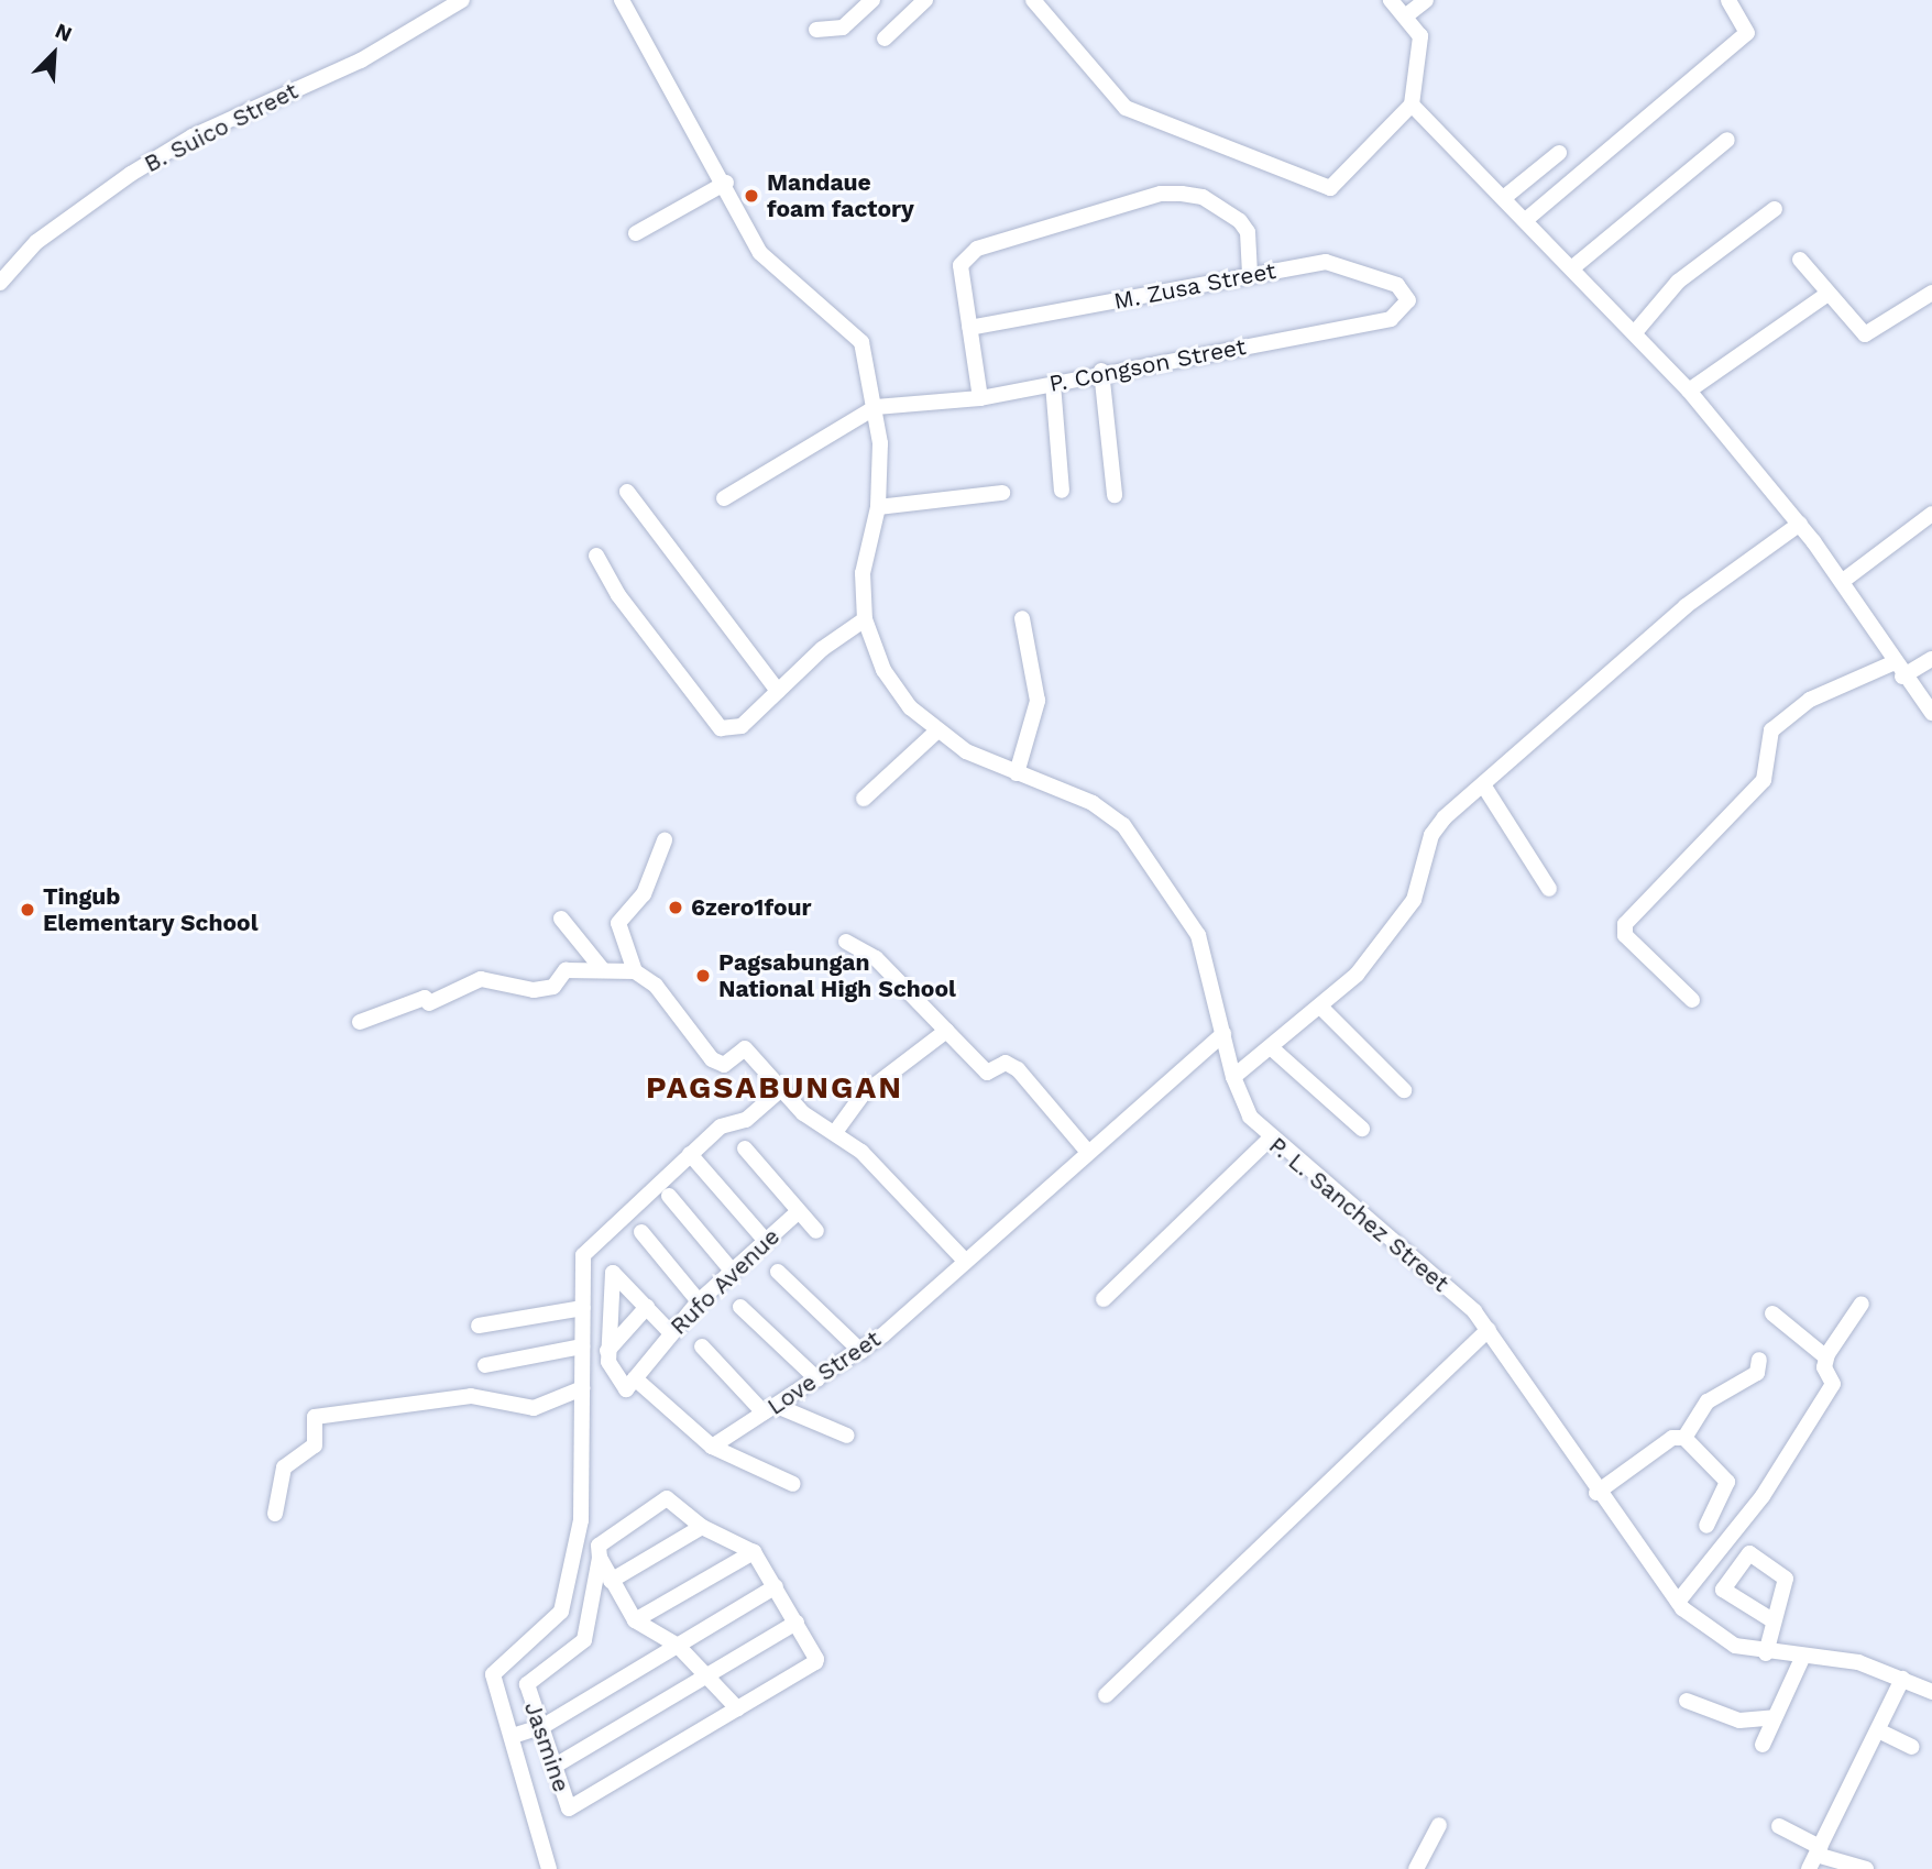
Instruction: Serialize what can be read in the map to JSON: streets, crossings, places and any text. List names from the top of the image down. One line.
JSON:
{"streets":{"street":["B. Suico Street","M. Zusa Street","P. Congson Street","P. L. Sanchez Street","Rufo Avenue","Love Street","Jasmine"]},"crossings":[["M. Zusa Street","P. Congson Street"],["P. Congson Street","P. L. Sanchez Street"],["P. L. Sanchez Street","Love Street"]],"districts":["PAGSABUNGAN"],"places":["Mandaue foam factory","6zero1four","Tingub Elementary School","Pagsabungan National High School"],"north":"top right"}
